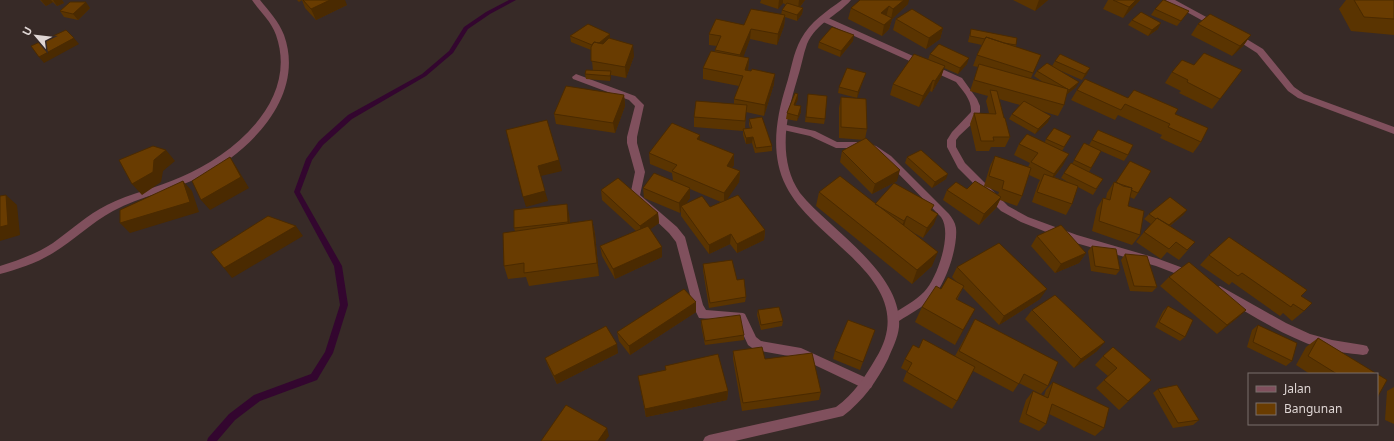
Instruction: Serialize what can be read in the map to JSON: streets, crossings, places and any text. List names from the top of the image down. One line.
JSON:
{"legend":["Jalan","Bangunan"],"north":"top left"}
